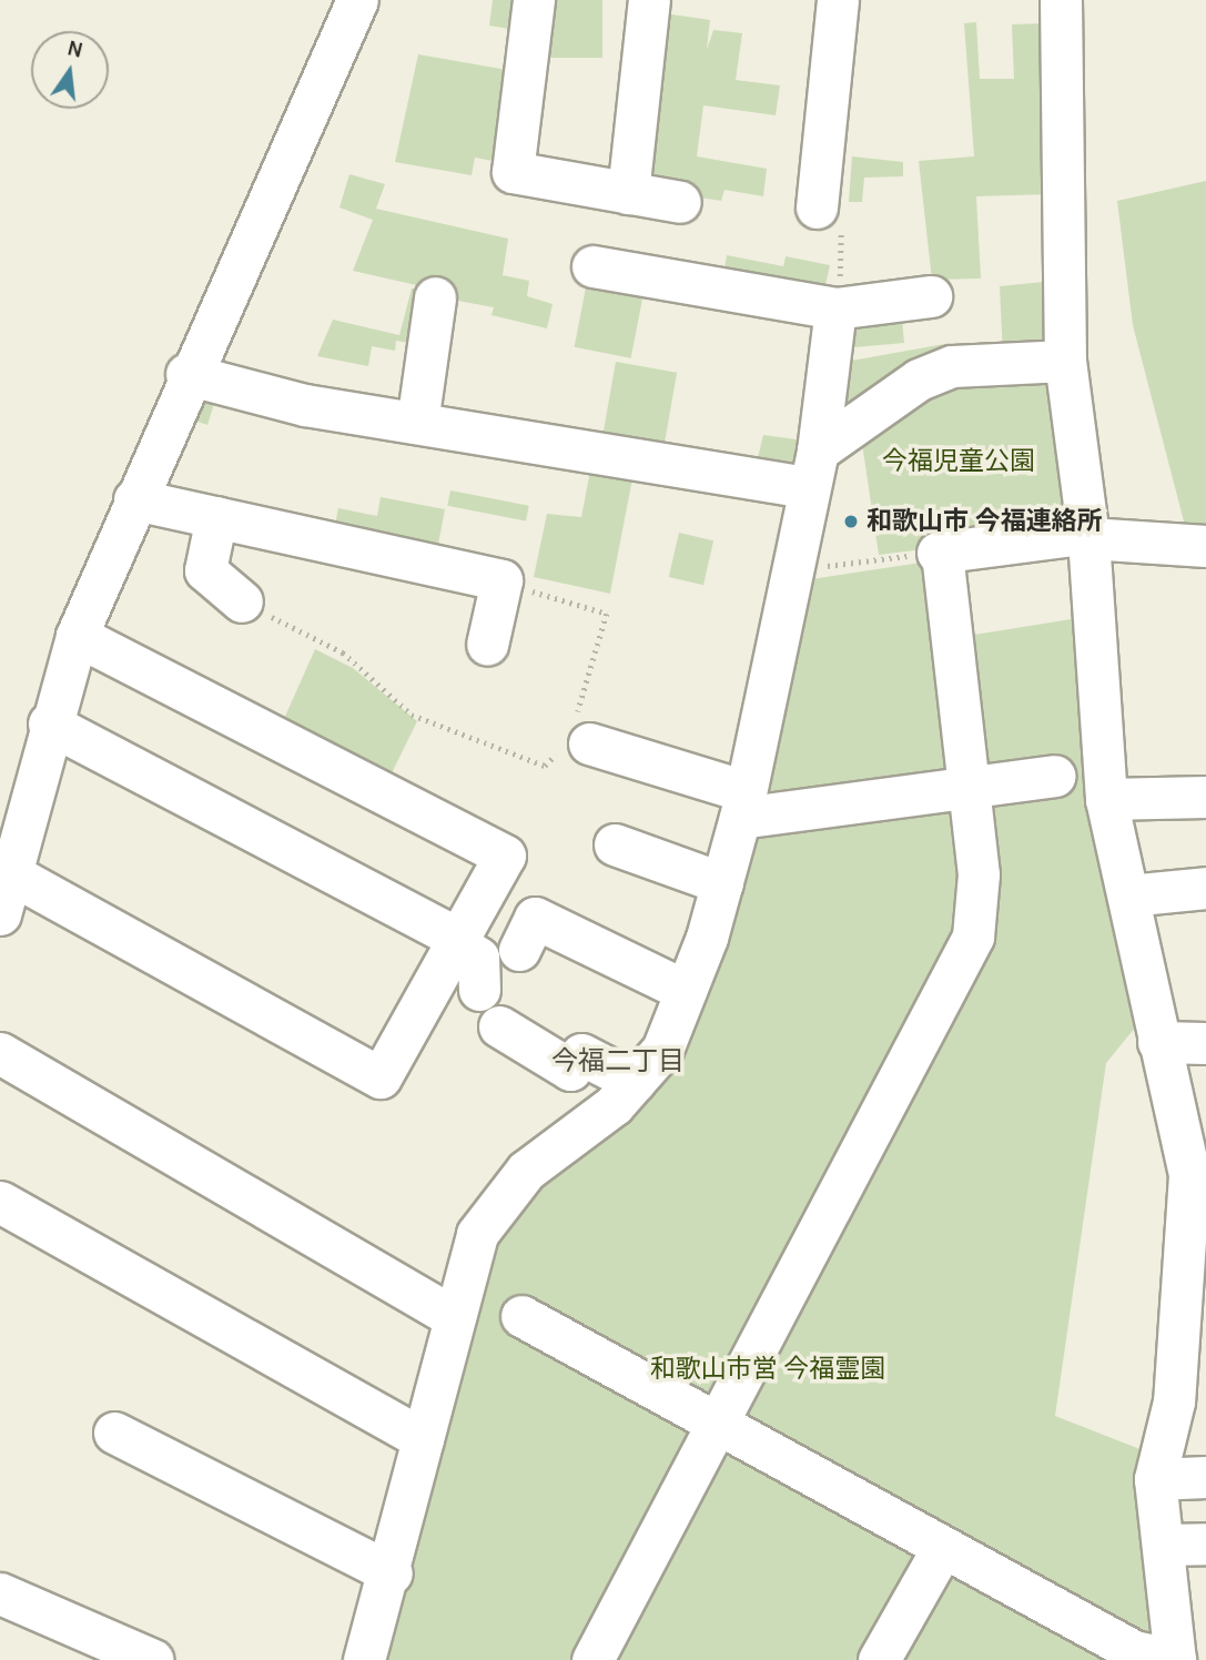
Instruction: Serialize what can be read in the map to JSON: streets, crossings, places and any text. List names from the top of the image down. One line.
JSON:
{"districts":["今福二丁目"],"parks":["今福児童公園","和歌山市営 今福霊園"],"places":["和歌山市 今福連絡所"],"north":"top"}
